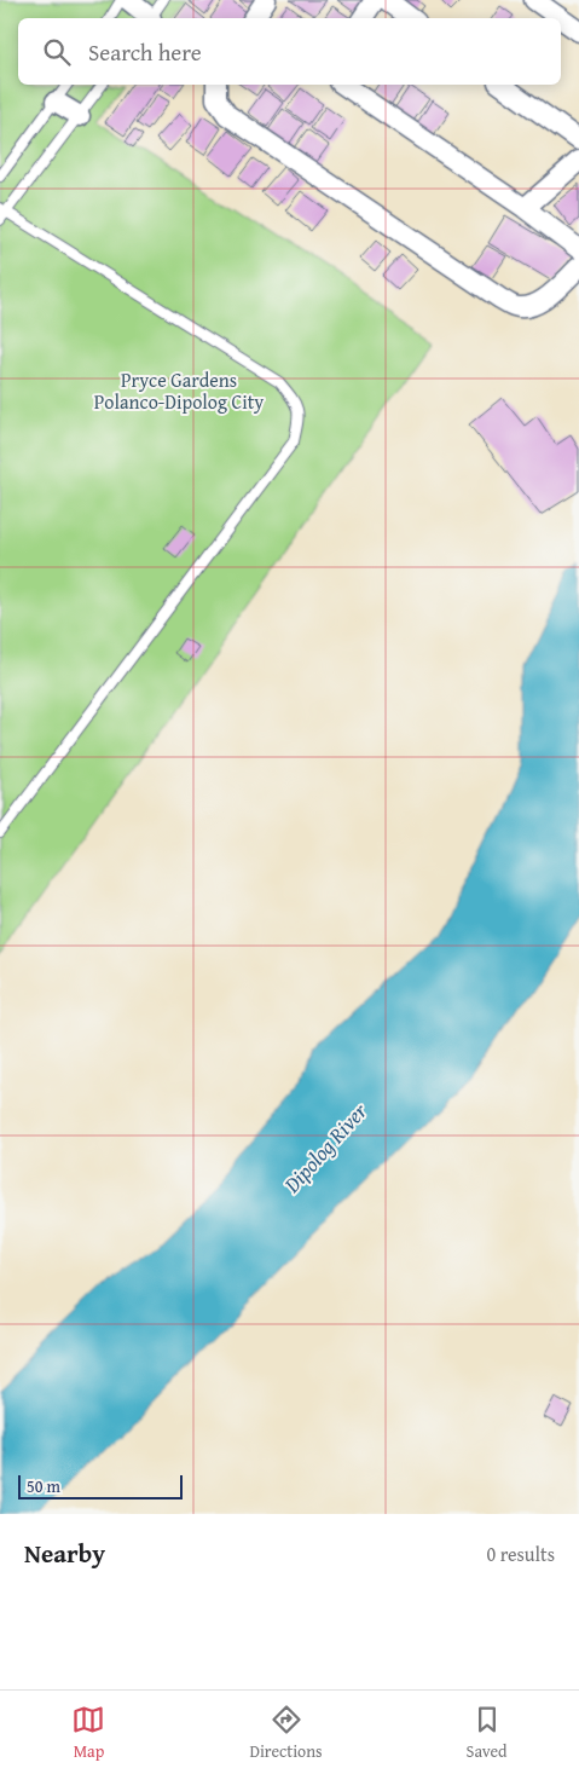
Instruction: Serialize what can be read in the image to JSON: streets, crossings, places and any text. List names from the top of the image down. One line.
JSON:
{"water":["Dipolog River"],"parks":["Pryce Gardens Polanco-Dipolog City"],"scale_bar":"50 m","page":{"search":"Search here","scale":"50 m","heading":["Nearby","0 results"],"nav":["Map","Directions","Saved"]}}
